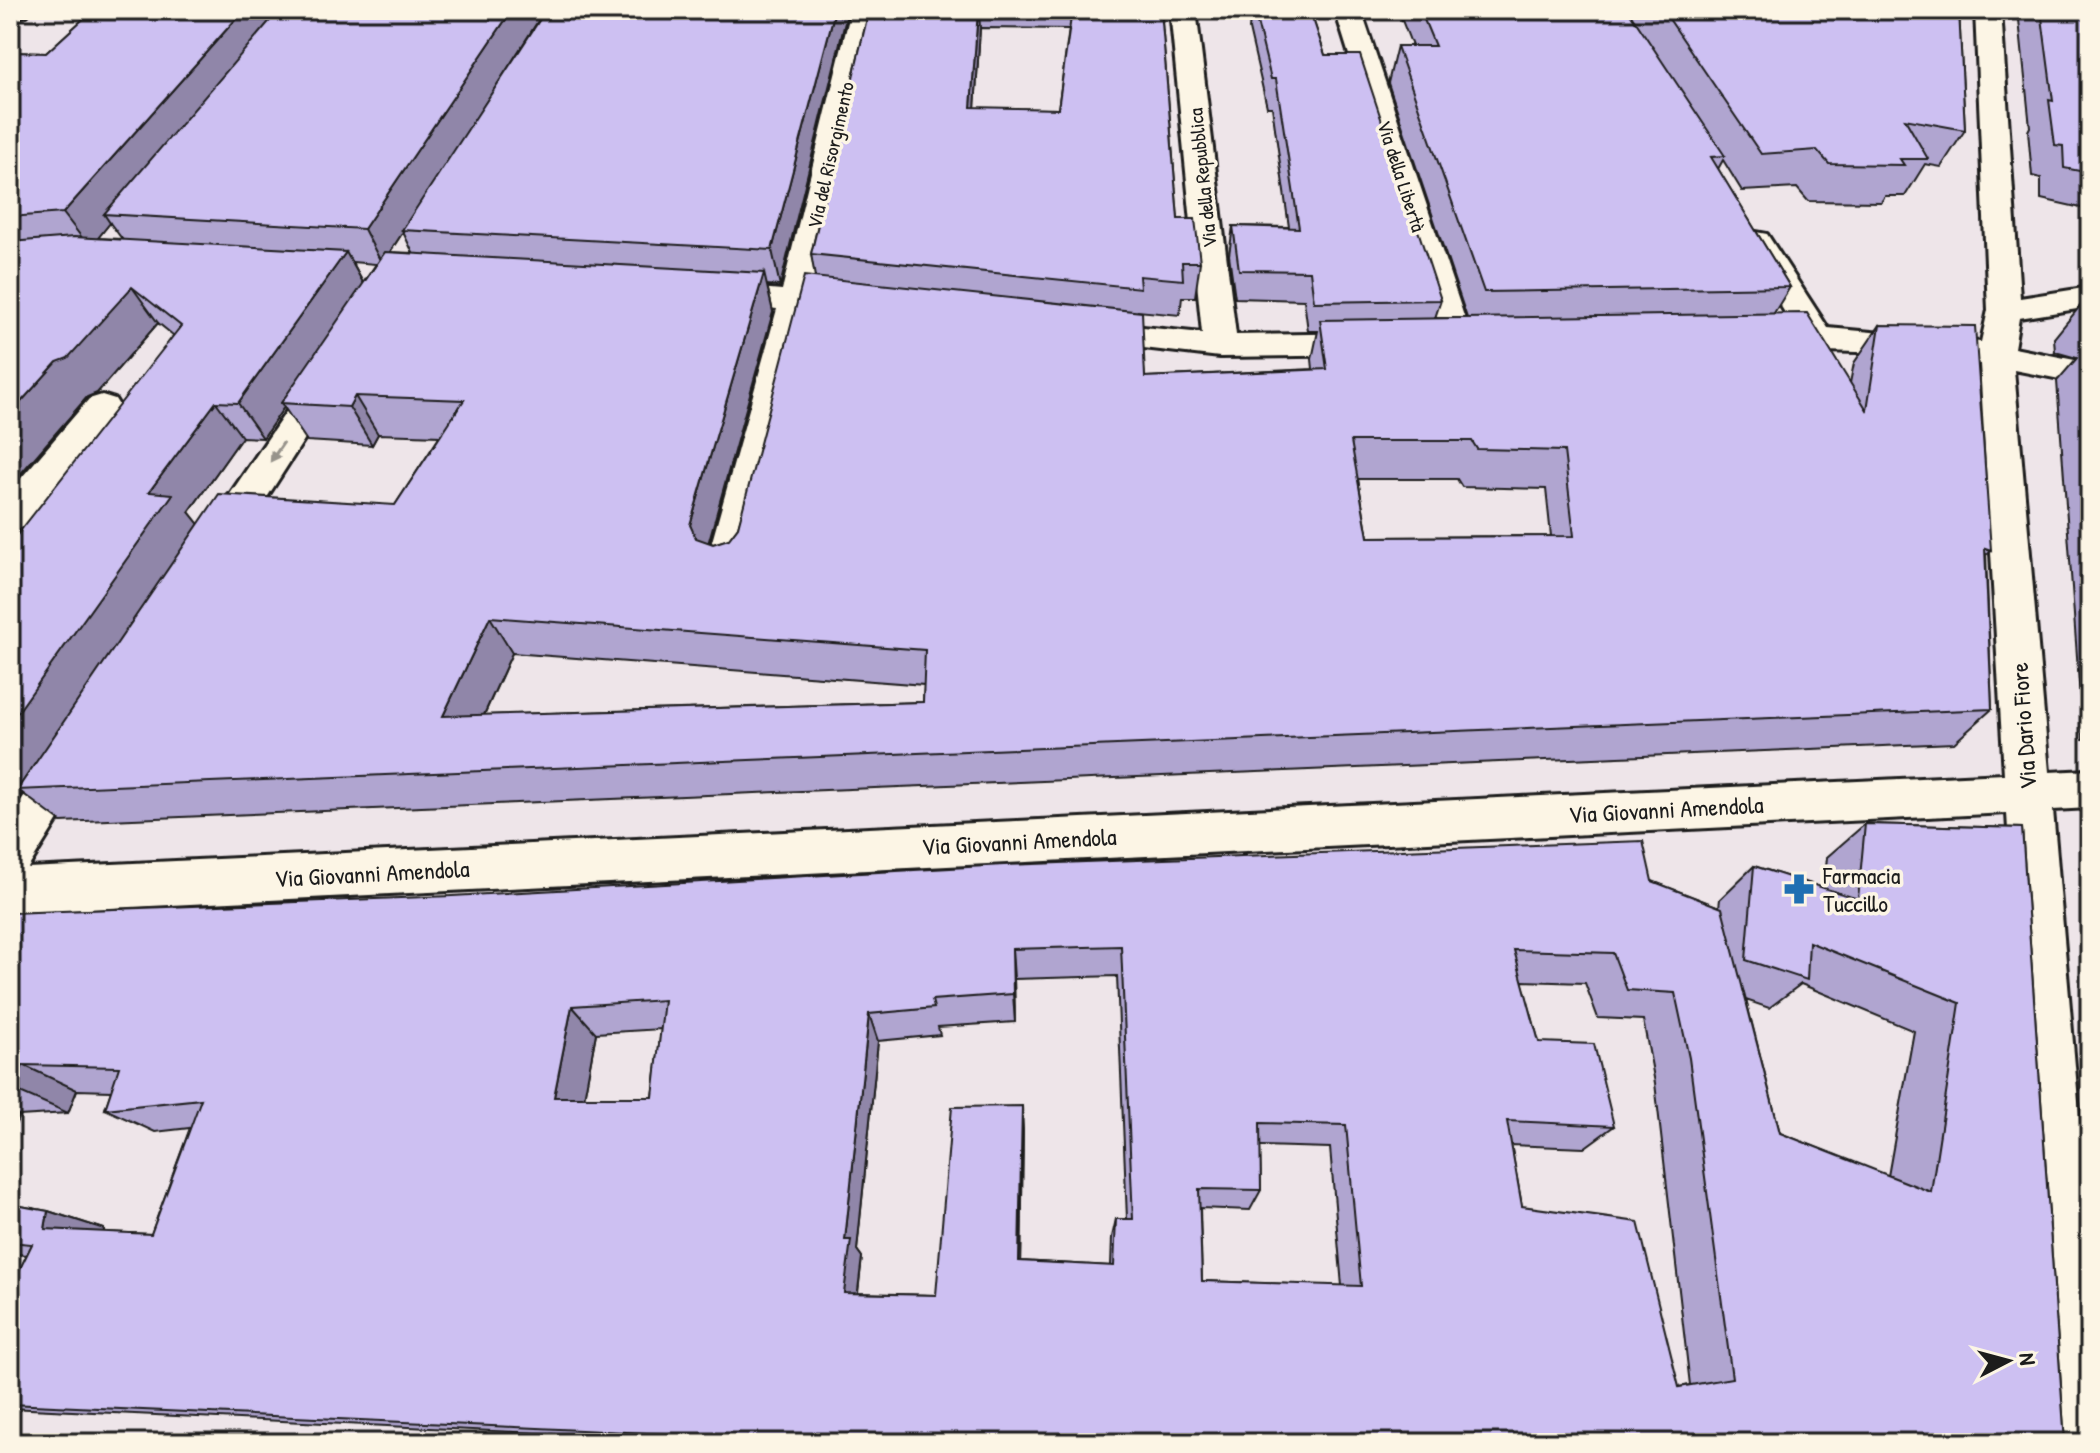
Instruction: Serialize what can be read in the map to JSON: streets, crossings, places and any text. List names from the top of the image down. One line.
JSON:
{"streets":{"street":["Via del Risorgimento","Via della Libertà","Via della Repubblica","Via Dario Fiore","Via Giovanni Amendola"]},"crossings":[["Via della Libertà","Via della Repubblica"],["Via Dario Fiore","Via Giovanni Amendola"]],"places":{"pharmacy":["Farmacia Tuccillo"]},"north":"right"}
